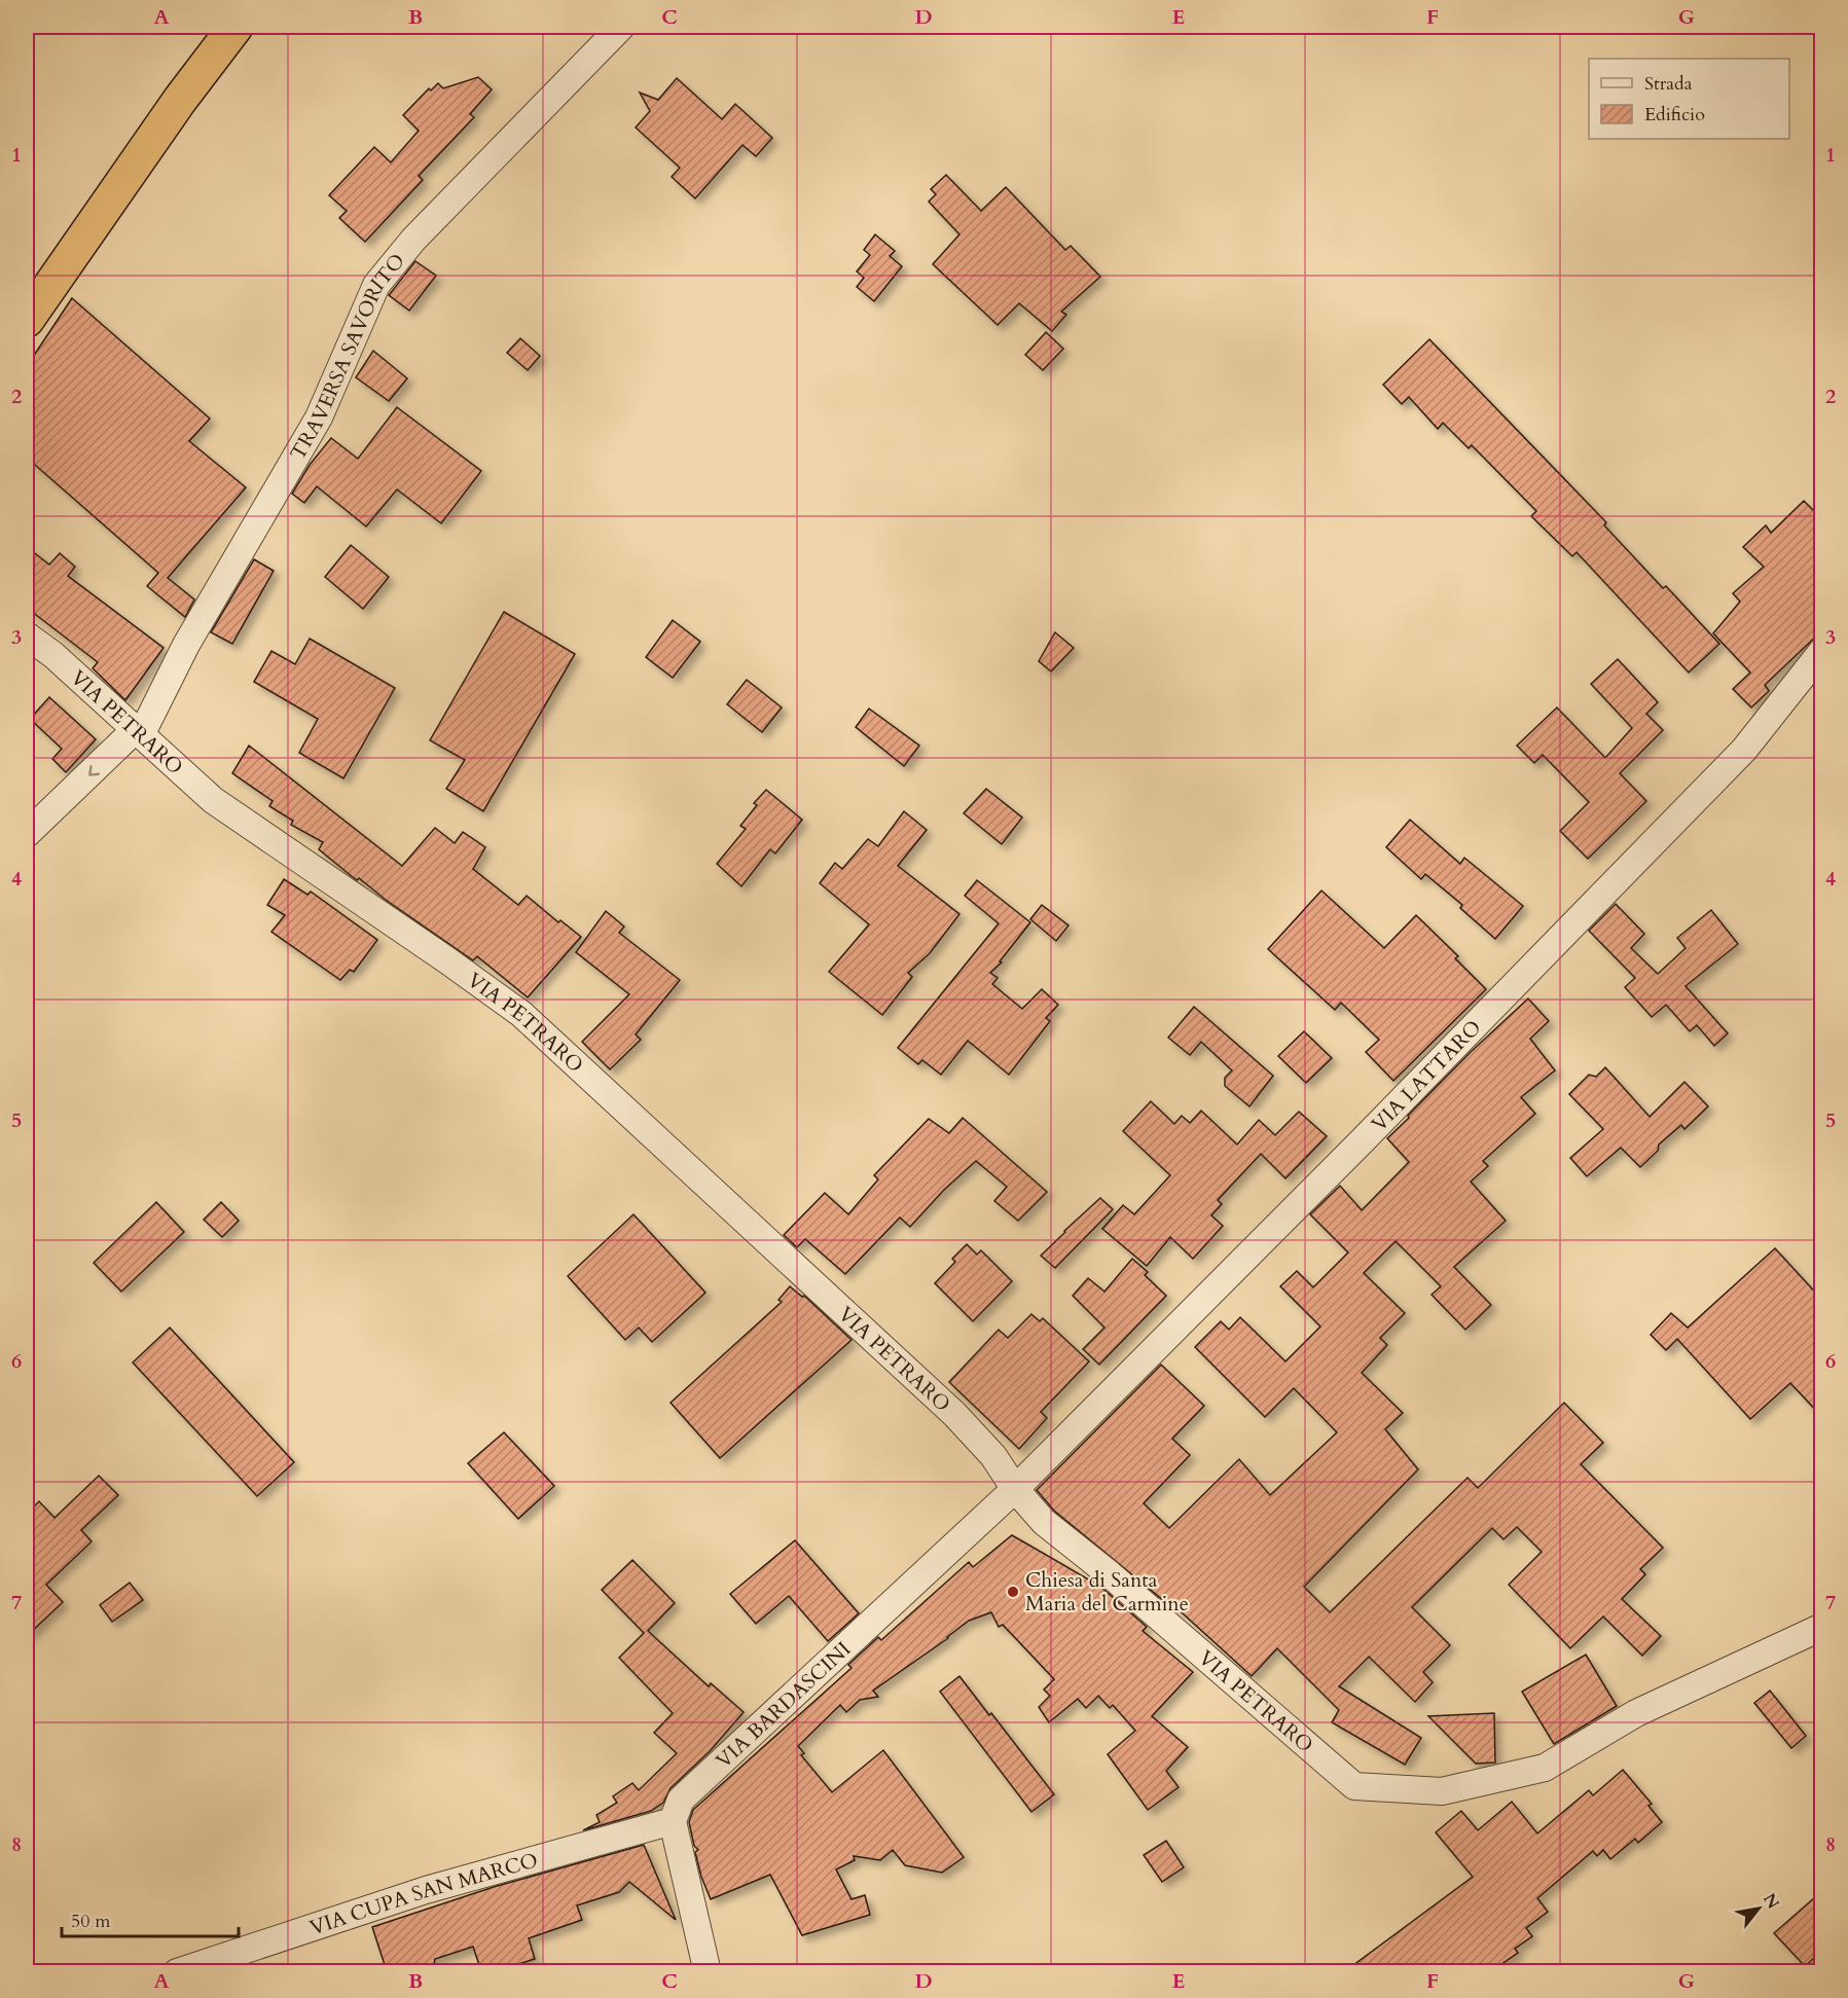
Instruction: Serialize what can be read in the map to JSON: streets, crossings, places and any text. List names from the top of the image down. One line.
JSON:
{"streets":{"street":["TRAVERSA SAVORITO","VIA PETRARO","VIA LATTARO","VIA BARDASCINI","VIA CUPA SAN MARCO"]},"crossings":[["TRAVERSA SAVORITO","VIA PETRARO"],["VIA PETRARO","VIA LATTARO"],["VIA PETRARO","VIA BARDASCINI"],["VIA LATTARO","VIA BARDASCINI"],["VIA BARDASCINI","VIA CUPA SAN MARCO"]],"places":["Chiesa di Santa Maria del Carmine"],"legend":["Strada","Edificio"],"scale_bar":"50 m","north":"top right","grid":{"columns":["A","B","C","D","E","F","G"],"rows":["1","2","3","4","5","6","7","8"]}}
